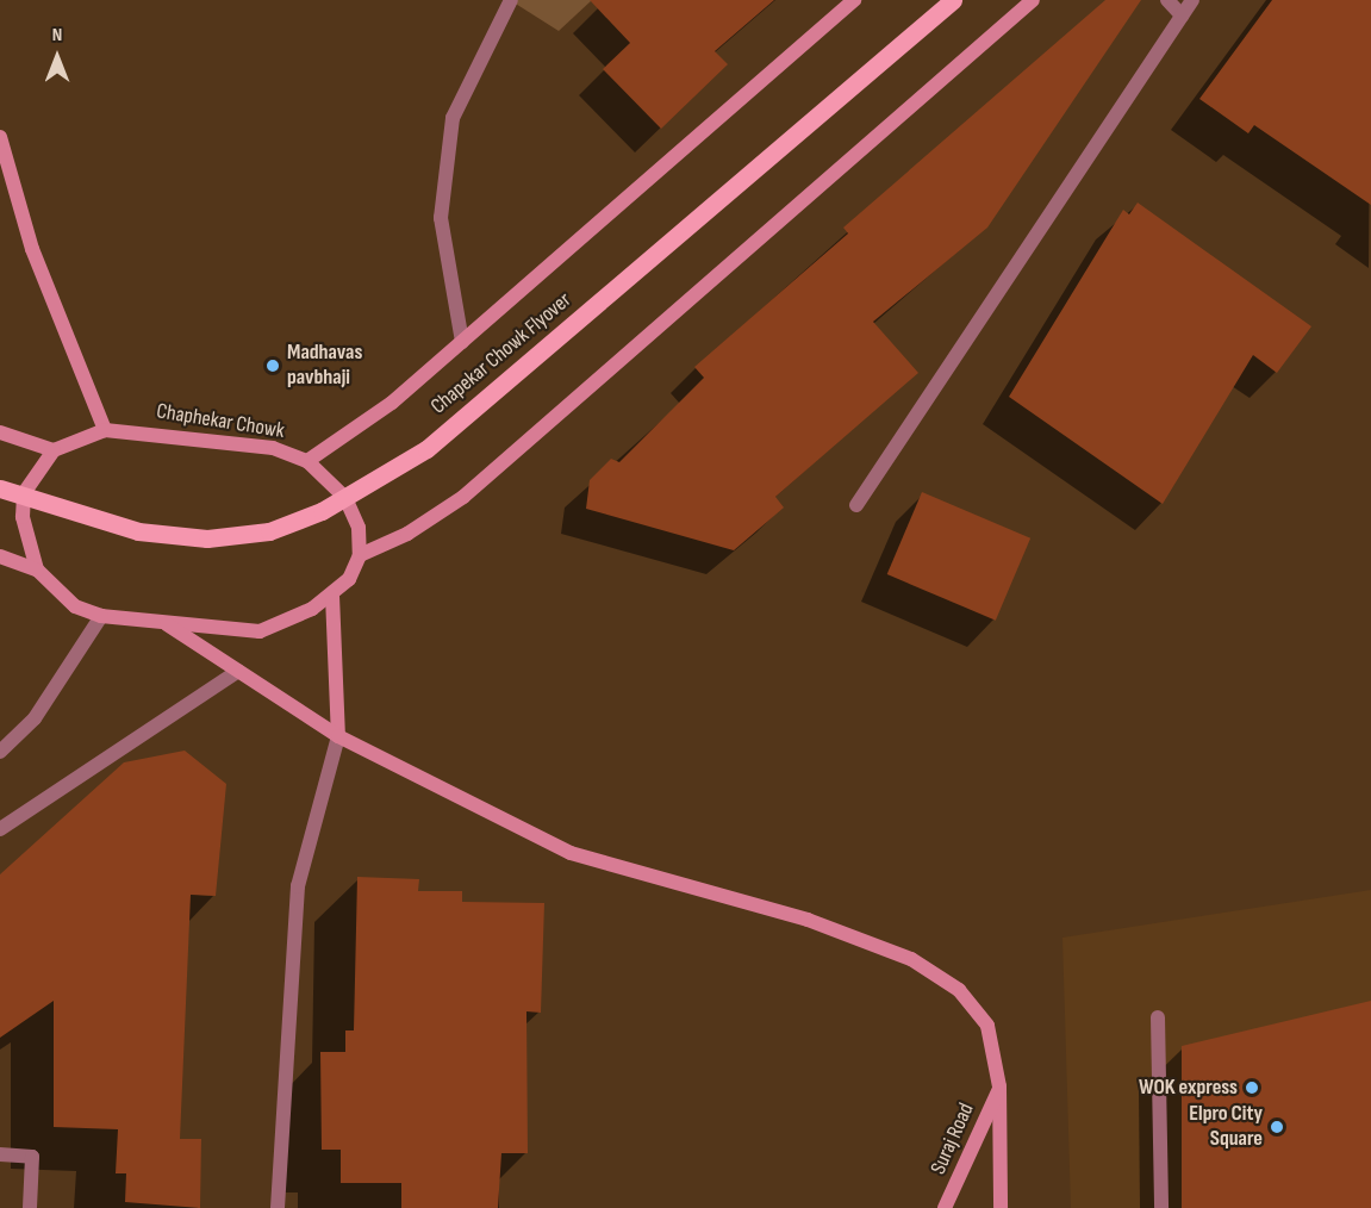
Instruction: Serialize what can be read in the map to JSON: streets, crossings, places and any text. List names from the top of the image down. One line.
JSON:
{"streets":{"main road":["Chapekar Chowk Flyover","Chaphekar Chowk","Suraj Road"]},"places":["Madhavas pavbhaji","WOK express","Elpro City Square"],"north":"top"}
